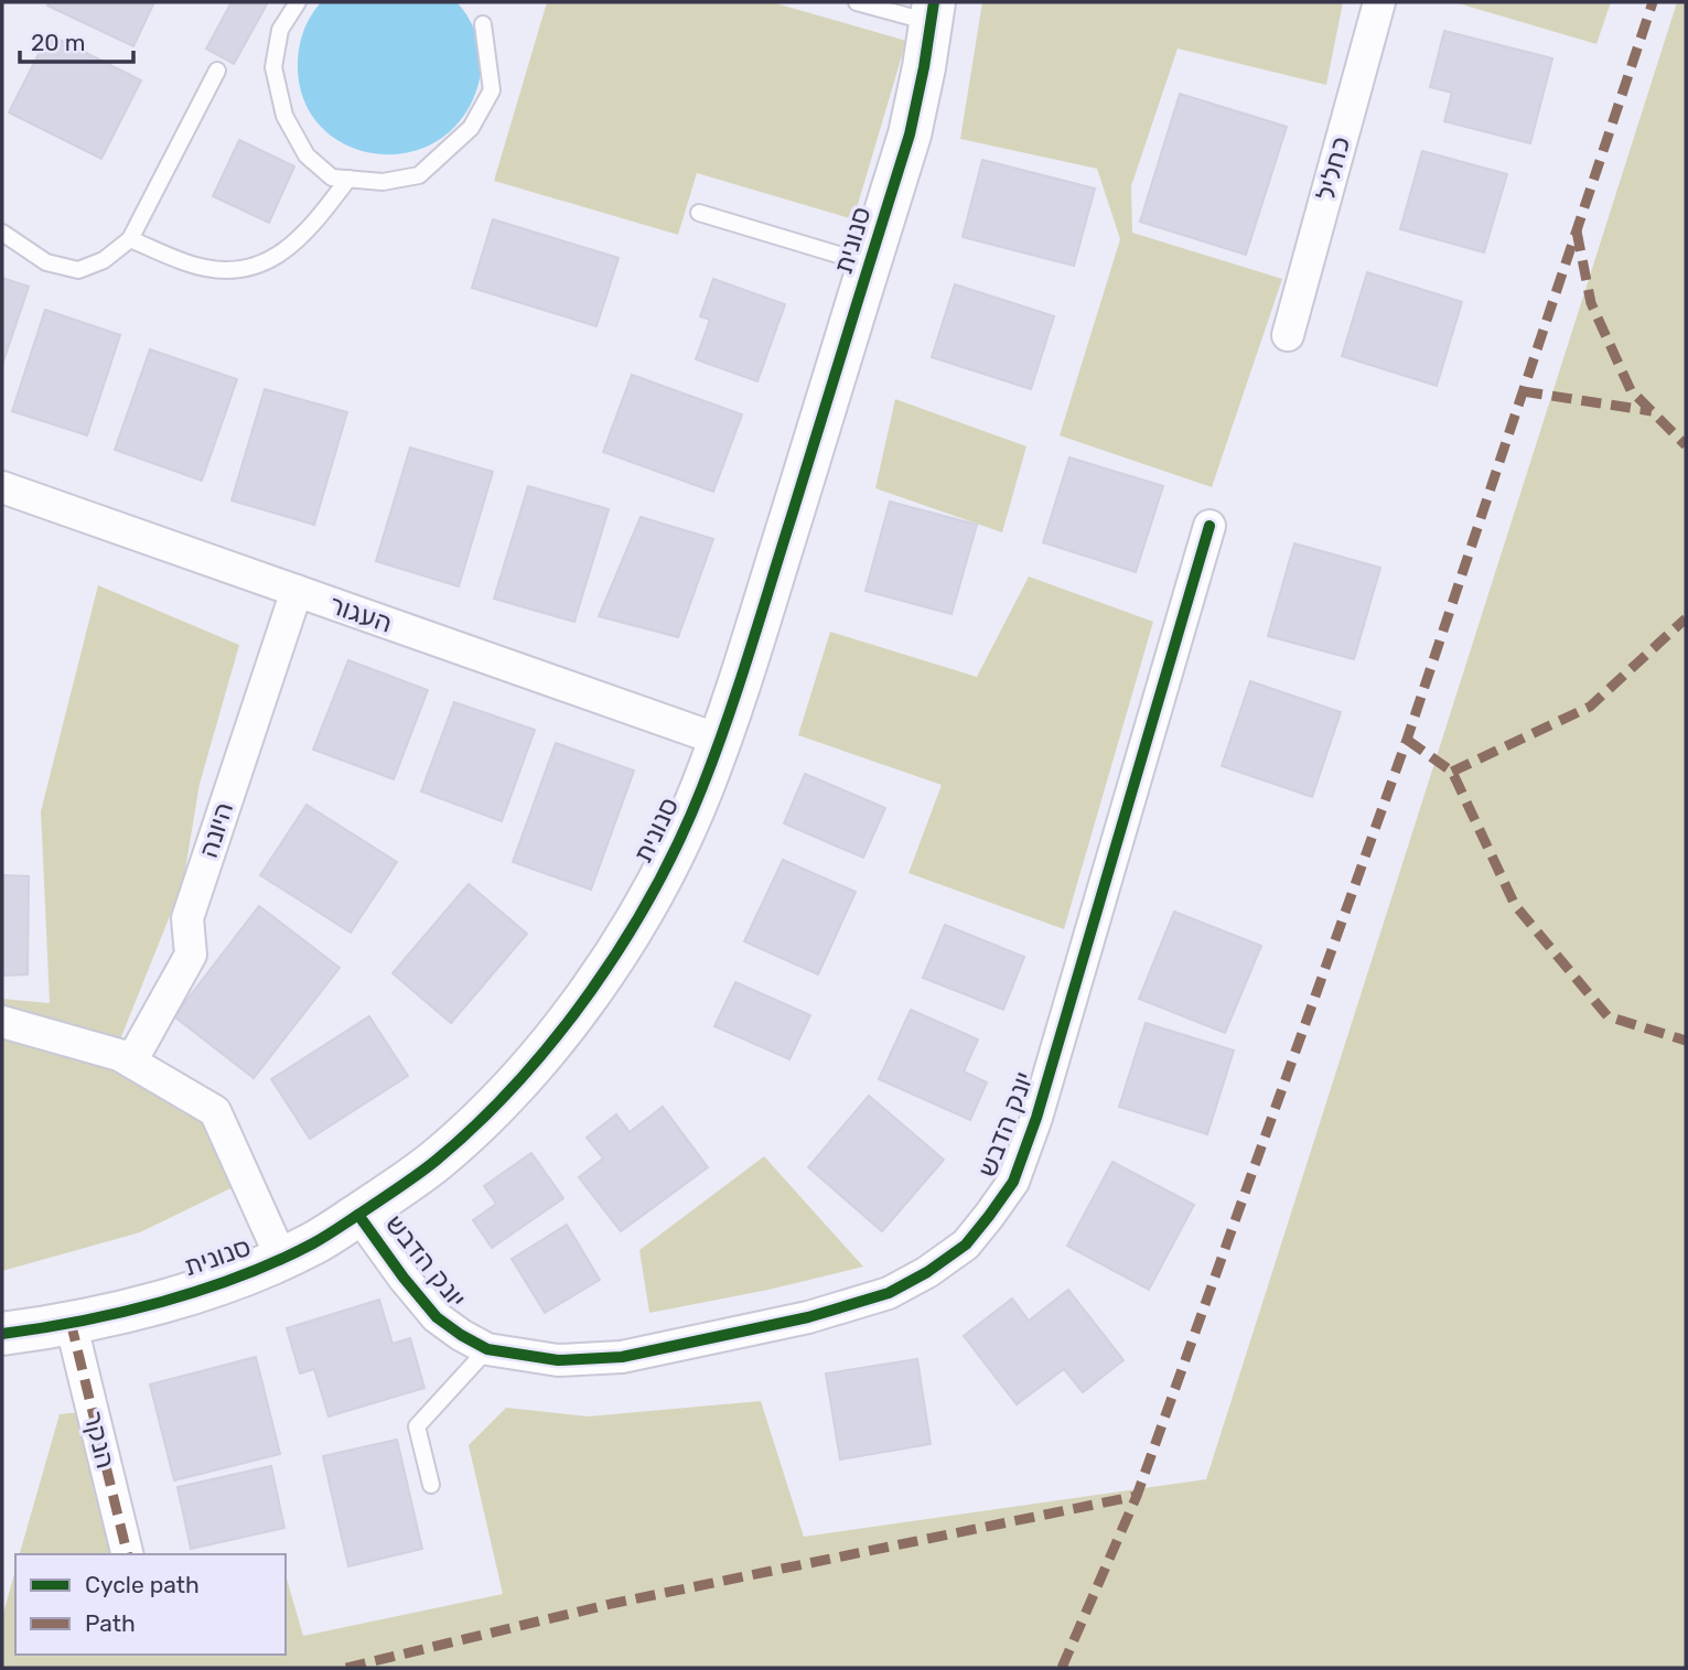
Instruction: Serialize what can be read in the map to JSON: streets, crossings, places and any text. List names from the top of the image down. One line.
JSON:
{"streets":{"street":["כחליל","סנונית","העגור","היונה","יונק הדבש","הנקר"]},"crossings":[["סנונית","העגור"],["סנונית","יונק הדבש"],["סנונית","הנקר"],["העגור","היונה"]],"legend":["Cycle path","Path"],"scale_bar":"20 m"}
